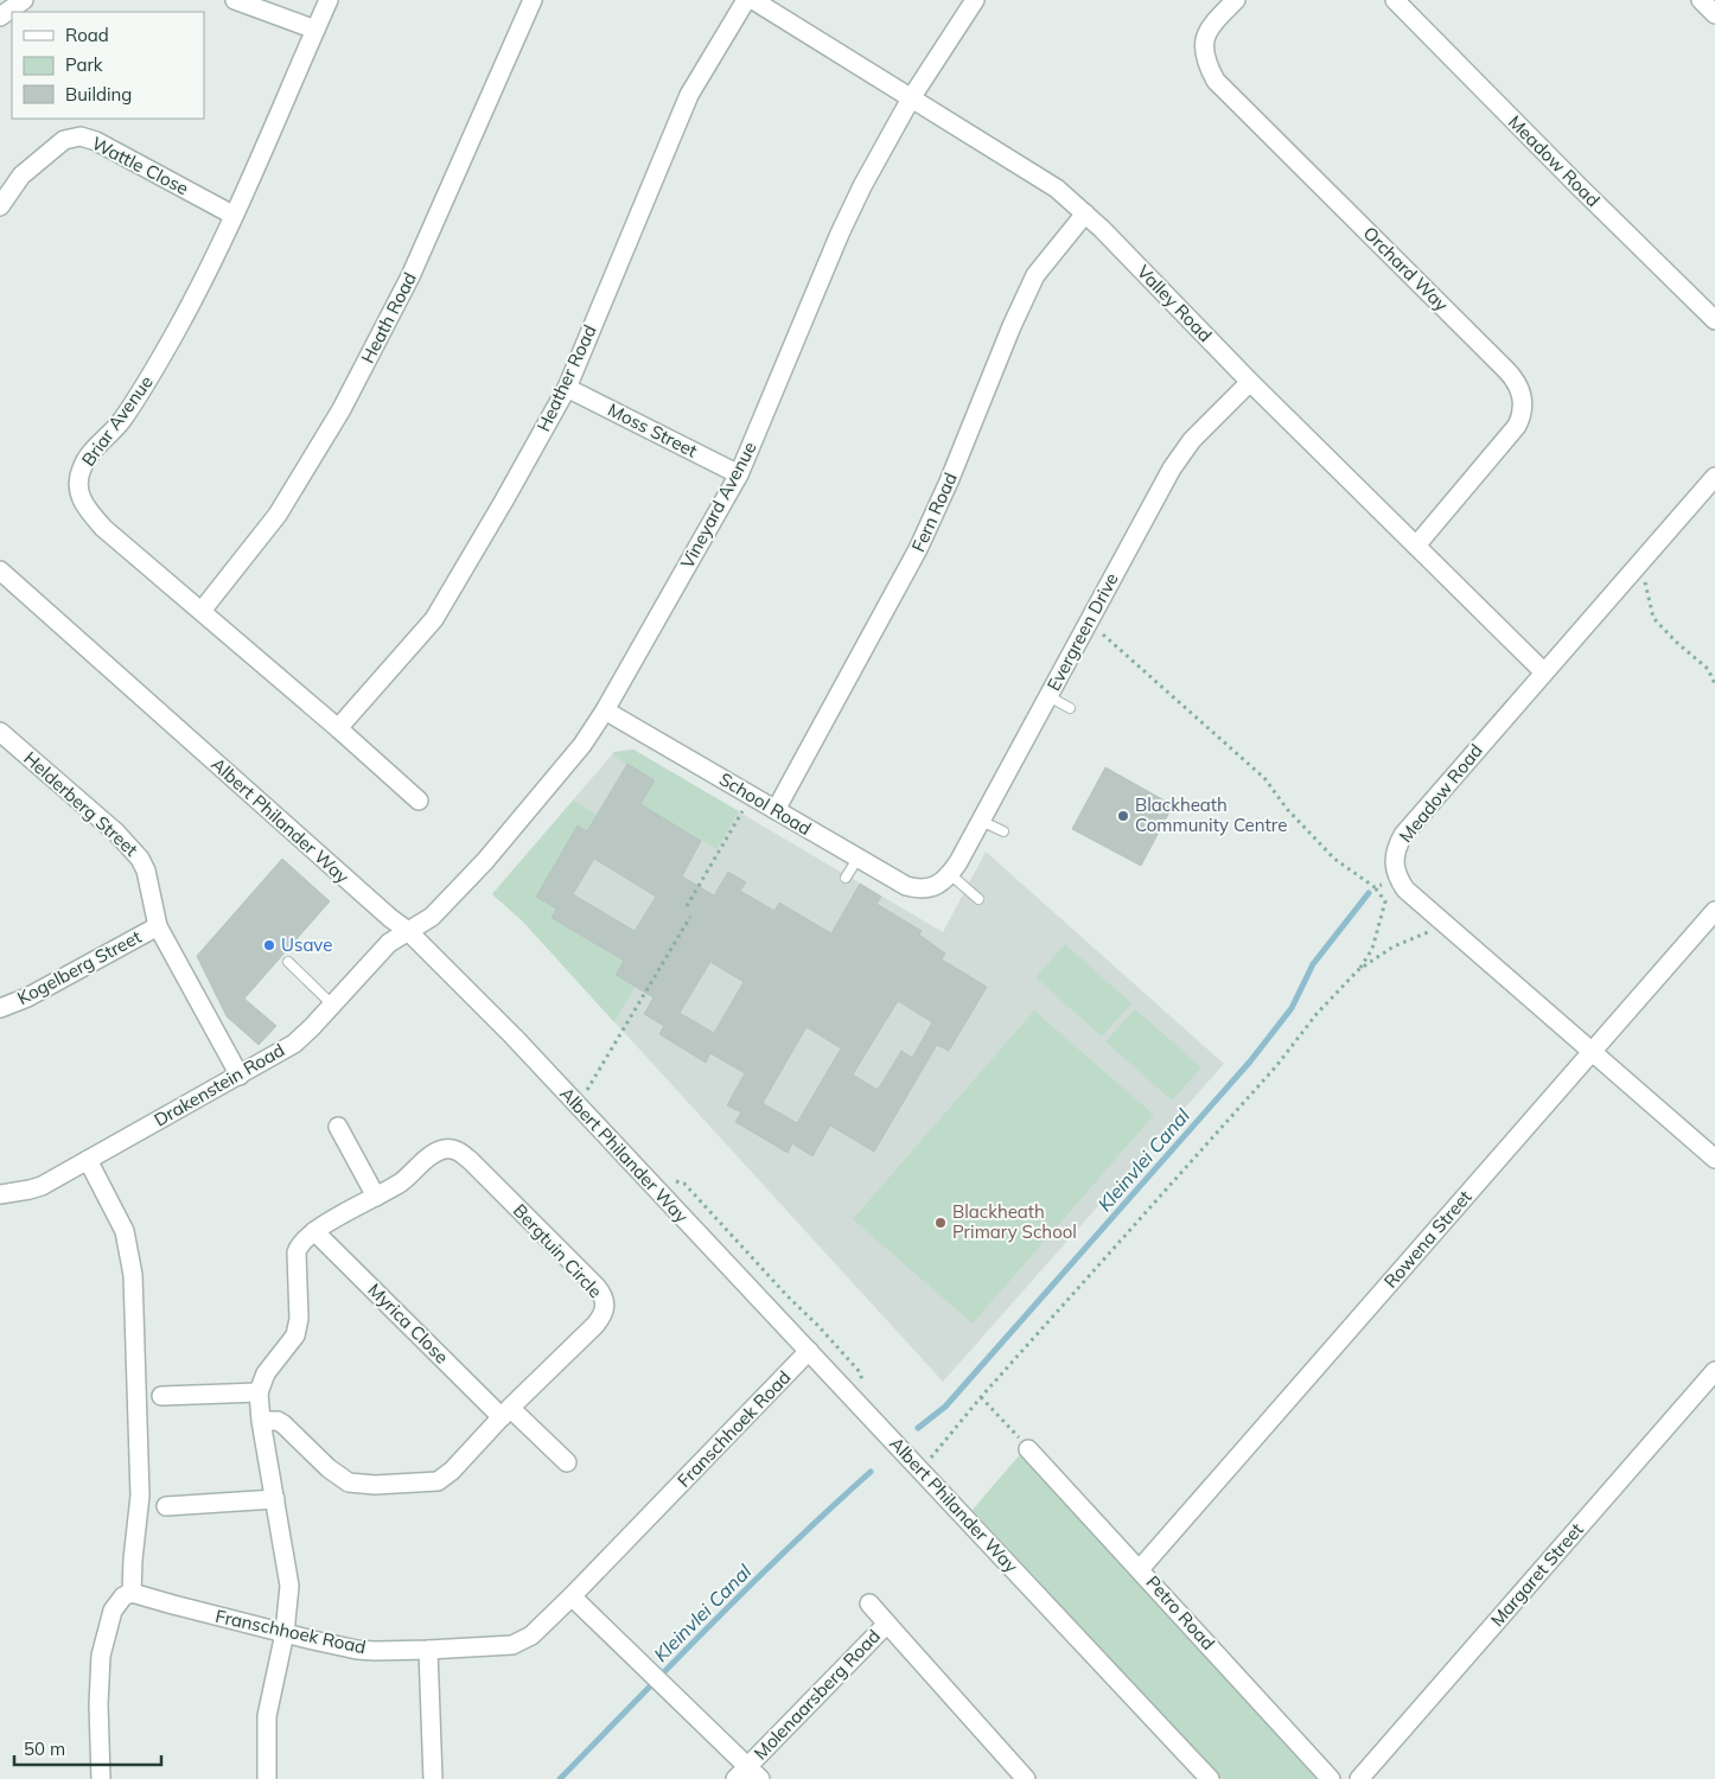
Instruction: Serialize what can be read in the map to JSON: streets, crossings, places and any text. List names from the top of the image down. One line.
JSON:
{"streets":{"street":["Meadow Road","Wattle Close","Orchard Way","Valley Road","Heath Road","Heather Road","Briar Avenue","Moss Street","Vineyard Avenue","Fern Road","Evergreen Drive","Helderberg Street","School Road","Albert Philander Way","Kogelberg Street","Drakenstein Road","Rowena Street","Bergtuin Circle","Myrica Close","Franschhoek Road","Margaret Street","Petro Road","Molenaarsberg Road"]},"crossings":[["Meadow Road","Valley Road"],["Wattle Close","Briar Avenue"],["Orchard Way","Valley Road"],["Valley Road","Vineyard Avenue"],["Valley Road","Fern Road"],["Valley Road","Evergreen Drive"],["Heath Road","Briar Avenue"],["Heather Road","Briar Avenue"],["Heather Road","Moss Street"],["Moss Street","Vineyard Avenue"],["Vineyard Avenue","School Road"],["Vineyard Avenue","Albert Philander Way"],["Vineyard Avenue","Drakenstein Road"],["Fern Road","School Road"],["Evergreen Drive","School Road"],["Helderberg Street","Kogelberg Street"],["Helderberg Street","Drakenstein Road"],["Albert Philander Way","Drakenstein Road"],["Albert Philander Way","Franschhoek Road"],["Rowena Street","Petro Road"],["Bergtuin Circle","Myrica Close"]],"water":["Kleinvlei Canal"],"places":["Blackheath Community Centre","Usave","Blackheath Primary School"],"legend":["Road","Park","Building"],"scale_bar":"50 m"}
